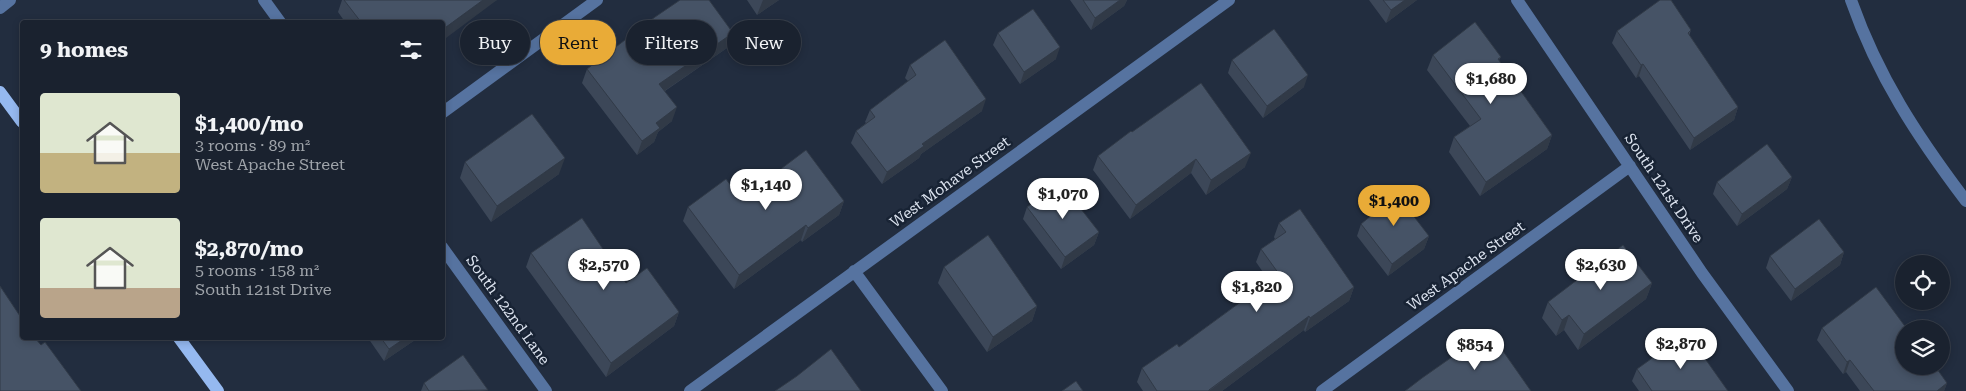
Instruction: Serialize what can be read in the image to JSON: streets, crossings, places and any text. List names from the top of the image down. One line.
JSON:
{"streets":{"street":["West Mohave Street","South 121st Drive","West Apache Street","South 122nd Lane"]},"crossings":[["South 121st Drive","West Apache Street"]],"page":{"chip":["Buy","Rent","Filters","New"],"heading":"9 homes","price":["$1,680","$1,140","$1,070","$1,400","$2,570","$2,630","$1,820","$2,870","$854"],"list":[{"name":"$1,400/mo","note":"3 rooms · 89 m² · West Apache Street"},{"name":"$2,870/mo","note":"5 rooms · 158 m² · South 121st Drive"}]}}
